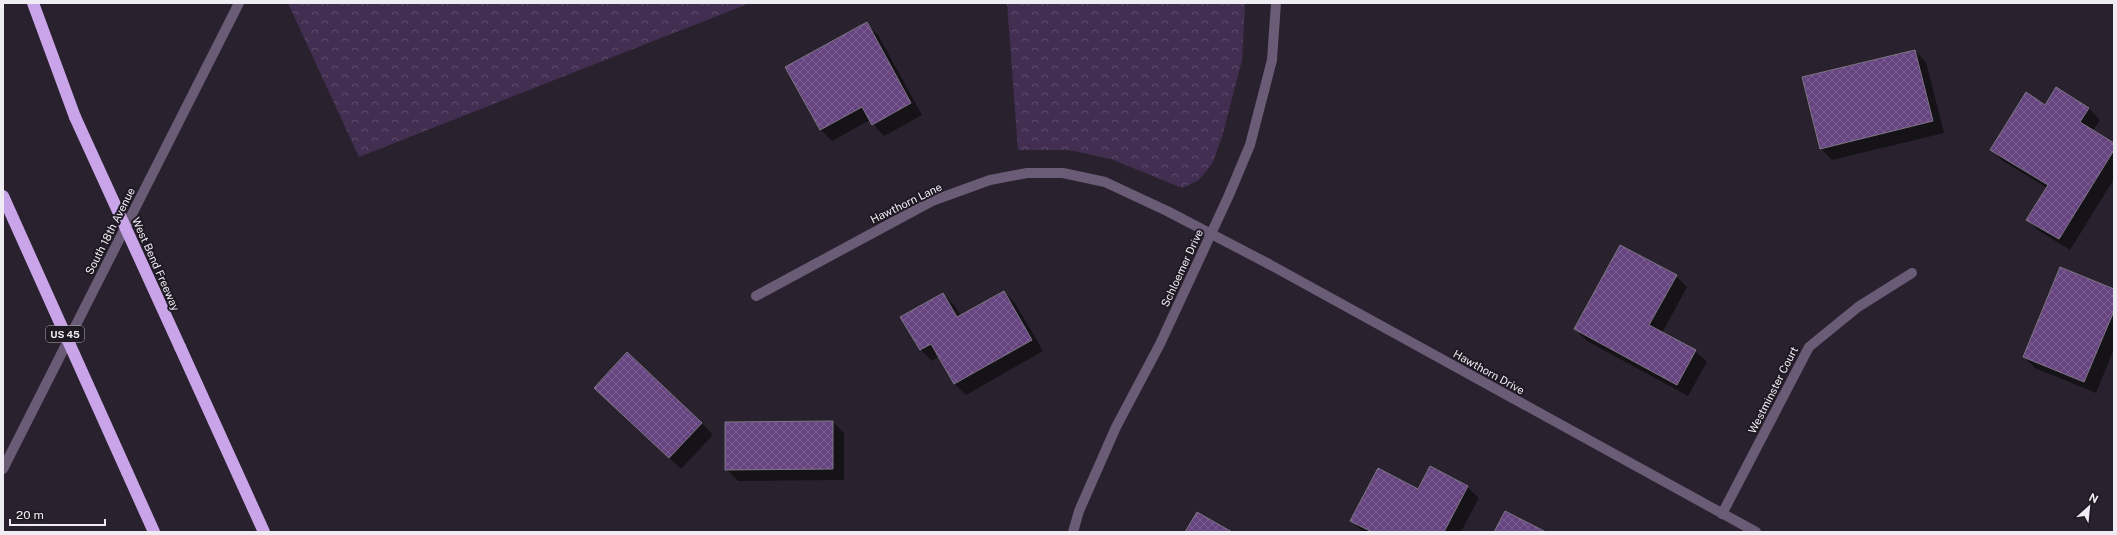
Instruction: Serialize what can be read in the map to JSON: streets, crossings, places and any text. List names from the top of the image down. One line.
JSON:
{"streets":{"highway":["West Bend Freeway","US 45"],"street":["Hawthorn Lane","South 18th Avenue","Schloemer Drive","Hawthorn Drive","Westminster Court"]},"crossings":[["Hawthorn Lane","Schloemer Drive"],["Hawthorn Lane","Hawthorn Drive"],["Schloemer Drive","Hawthorn Drive"],["Hawthorn Drive","Westminster Court"]],"scale_bar":"20 m","north":"top right"}
